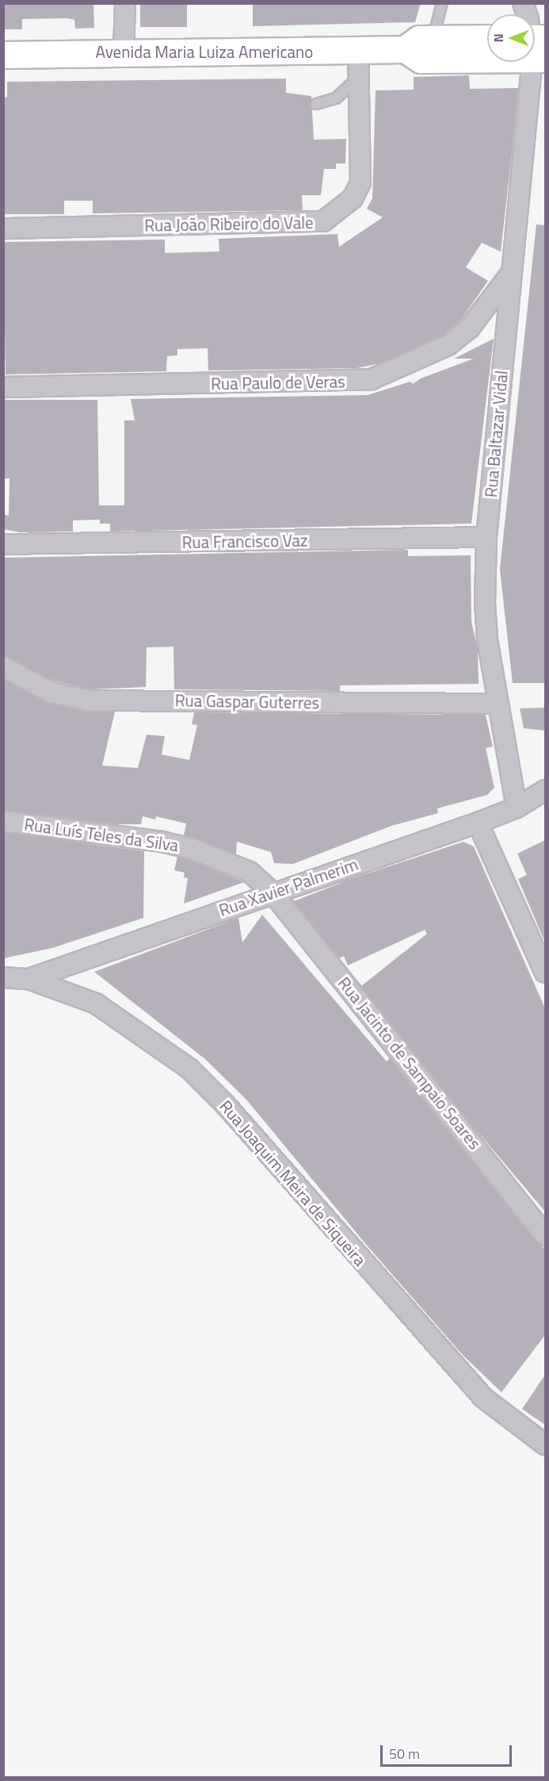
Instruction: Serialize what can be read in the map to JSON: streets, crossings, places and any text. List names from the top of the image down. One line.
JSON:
{"streets":{"main road":["Avenida Maria Luiza Americano"],"street":["Rua João Ribeiro do Vale","Rua Paulo de Veras","Rua Baltazar Vidal","Rua Francisco Vaz","Rua Gaspar Guterres","Rua Luís Teles da Silva","Rua Xavier Palmerim","Rua Jacinto de Sampaio Soares","Rua Joaquim Meira de Siqueira"]},"crossings":[["Avenida Maria Luiza Americano","Rua João Ribeiro do Vale"],["Avenida Maria Luiza Americano","Rua Baltazar Vidal"],["Rua Paulo de Veras","Rua Baltazar Vidal"],["Rua Baltazar Vidal","Rua Francisco Vaz"],["Rua Baltazar Vidal","Rua Gaspar Guterres"],["Rua Baltazar Vidal","Rua Xavier Palmerim"],["Rua Luís Teles da Silva","Rua Xavier Palmerim"],["Rua Luís Teles da Silva","Rua Jacinto de Sampaio Soares"],["Rua Xavier Palmerim","Rua Jacinto de Sampaio Soares"],["Rua Xavier Palmerim","Rua Joaquim Meira de Siqueira"]],"scale_bar":"50 m","north":"left"}
